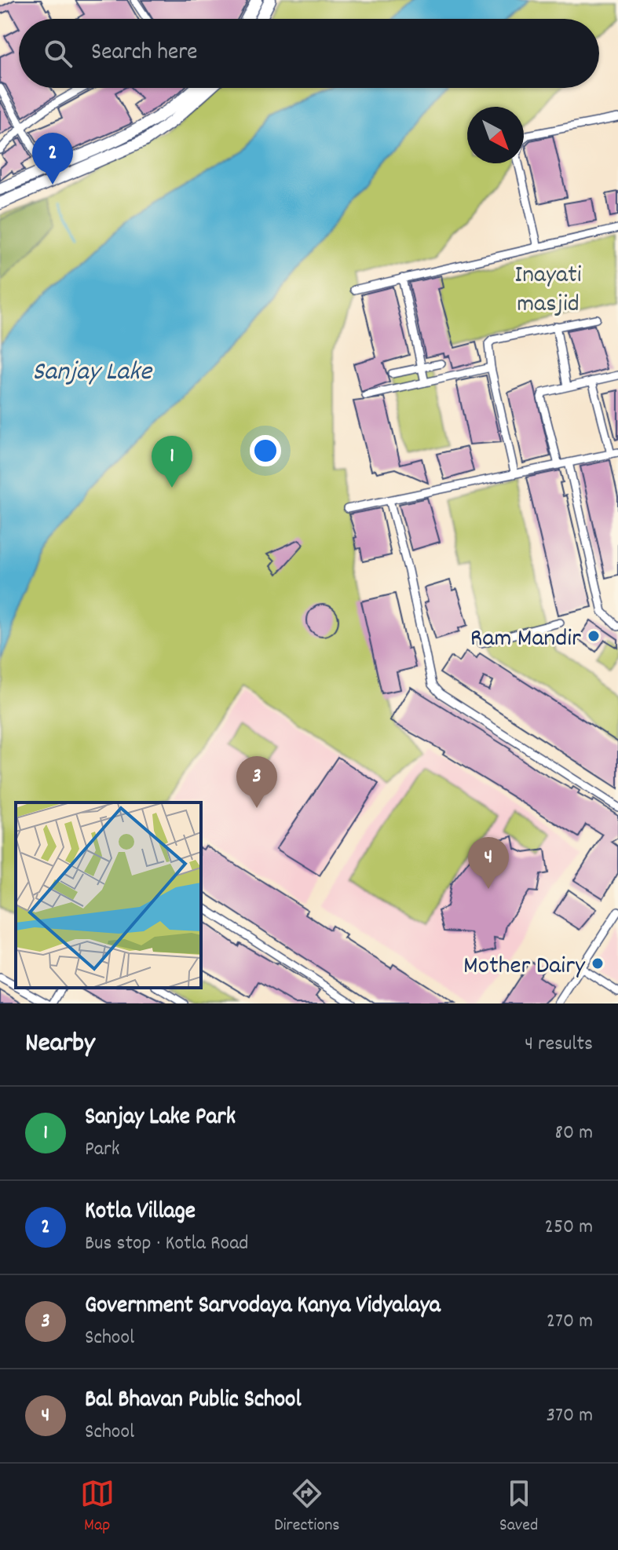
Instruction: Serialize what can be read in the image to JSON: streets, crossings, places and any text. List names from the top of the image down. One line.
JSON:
{"water":["Sanjay Lake"],"parks":["Inayati masjid"],"places":["Ram Mandir","Mother Dairy"],"north":"bottom right","page":{"search":"Search here","pins":["2","1","3","4"],"heading":["Nearby","4 results"],"list":[{"mark":"1","name":"Sanjay Lake Park","note":"Park","value":"80 m"},{"mark":"2","name":"Kotla Village","note":"Bus stop · Kotla Road","value":"250 m"},{"mark":"3","name":"Government Sarvodaya Kanya Vidyalaya","note":"School","value":"270 m"},{"mark":"4","name":"Bal Bhavan Public School","note":"School","value":"370 m"}],"nav":["Map","Directions","Saved"]}}
